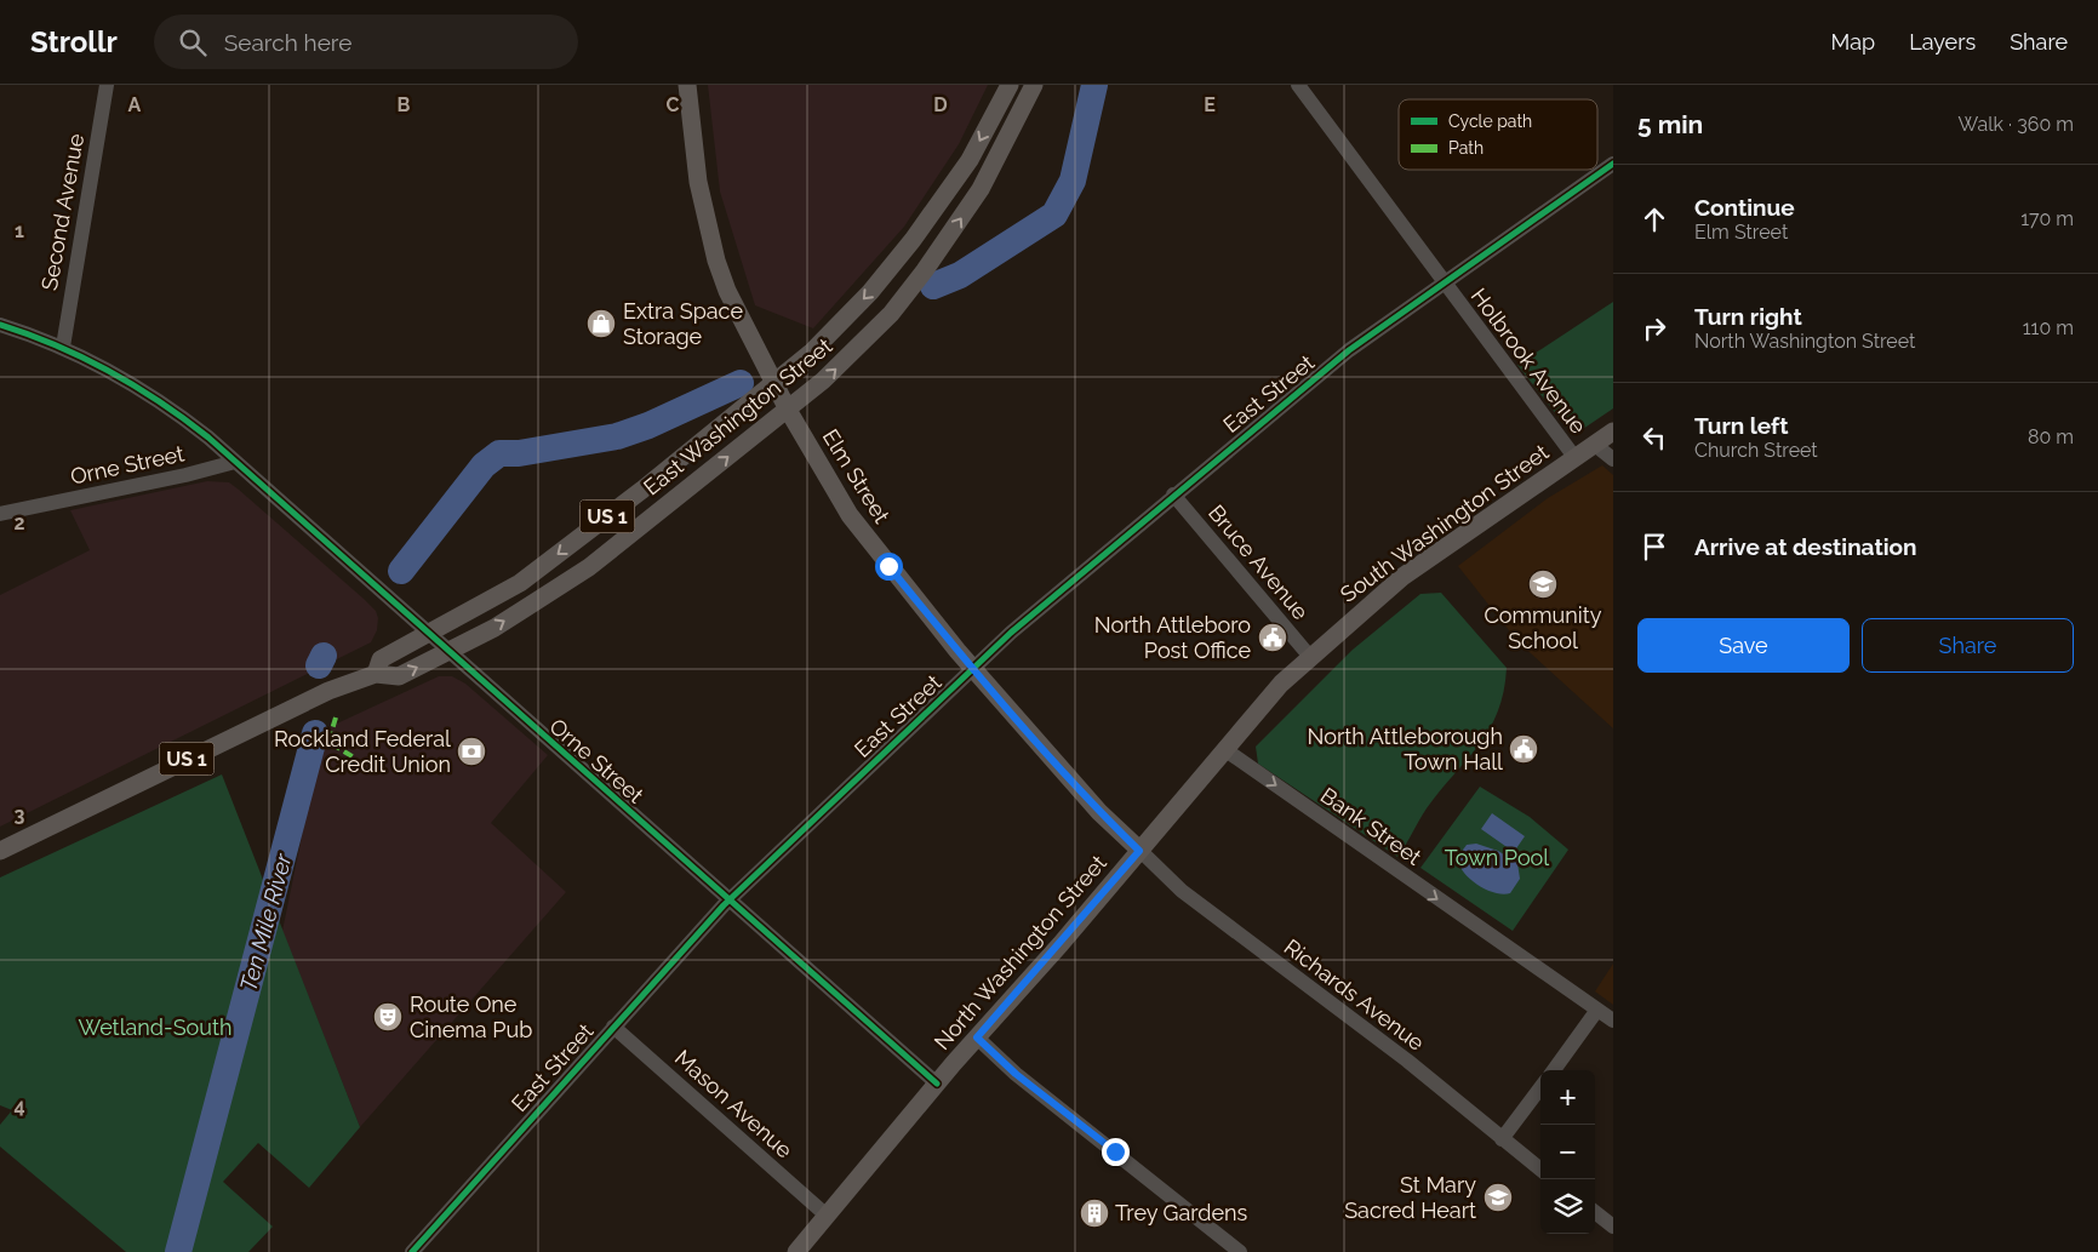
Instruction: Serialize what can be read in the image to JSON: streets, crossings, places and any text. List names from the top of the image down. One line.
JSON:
{"streets":{"main road":["East Washington Street","Elm Street","US 1","South Washington Street","North Washington Street"],"street":["Second Avenue","Holbrook Avenue","East Street","Orne Street","Bruce Avenue","Bank Street","Richards Avenue","Mason Avenue"]},"crossings":[["Holbrook Avenue","East Street"],["Holbrook Avenue","South Washington Street"],["East Street","Orne Street"],["East Street","Elm Street"],["East Street","Bruce Avenue"],["East Street","Mason Avenue"],["East Washington Street","Orne Street"],["East Washington Street","Elm Street"],["Orne Street","North Washington Street"],["Elm Street","South Washington Street"],["Elm Street","North Washington Street"],["Elm Street","Richards Avenue"],["South Washington Street","Bruce Avenue"],["South Washington Street","Bank Street"],["South Washington Street","North Washington Street"],["South Washington Street","Richards Avenue"],["North Washington Street","Richards Avenue"],["North Washington Street","Mason Avenue"]],"one_way":["Bank Street"],"water":["Ten Mile River"],"parks":["Town Pool","Wetland-South"],"places":{"shop":["Extra Space Storage"],"school or university":["Community School","St Mary Sacred Heart"],"public building":["North Attleboro Post Office","North Attleborough Town Hall"],"bank":["Rockland Federal Credit Union"],"theatre":["Route One Cinema Pub"],"building":["Trey Gardens"]},"legend":["Cycle path","Path"],"page":{"header":"Strollr","search":"Search here","nav":["Map","Layers","Share"],"heading":["5 min","Walk · 360 m"],"list":[["Continue","Elm Street","170 m"],["Turn right","North Washington Street","110 m"],["Turn left","Church Street","80 m"],"Arrive at destination"],"buttons":["Save","Share"],"map_buttons":["+","−"]},"grid":{"columns":["A","B","C","D","E"],"rows":["1","2","3","4"]}}
